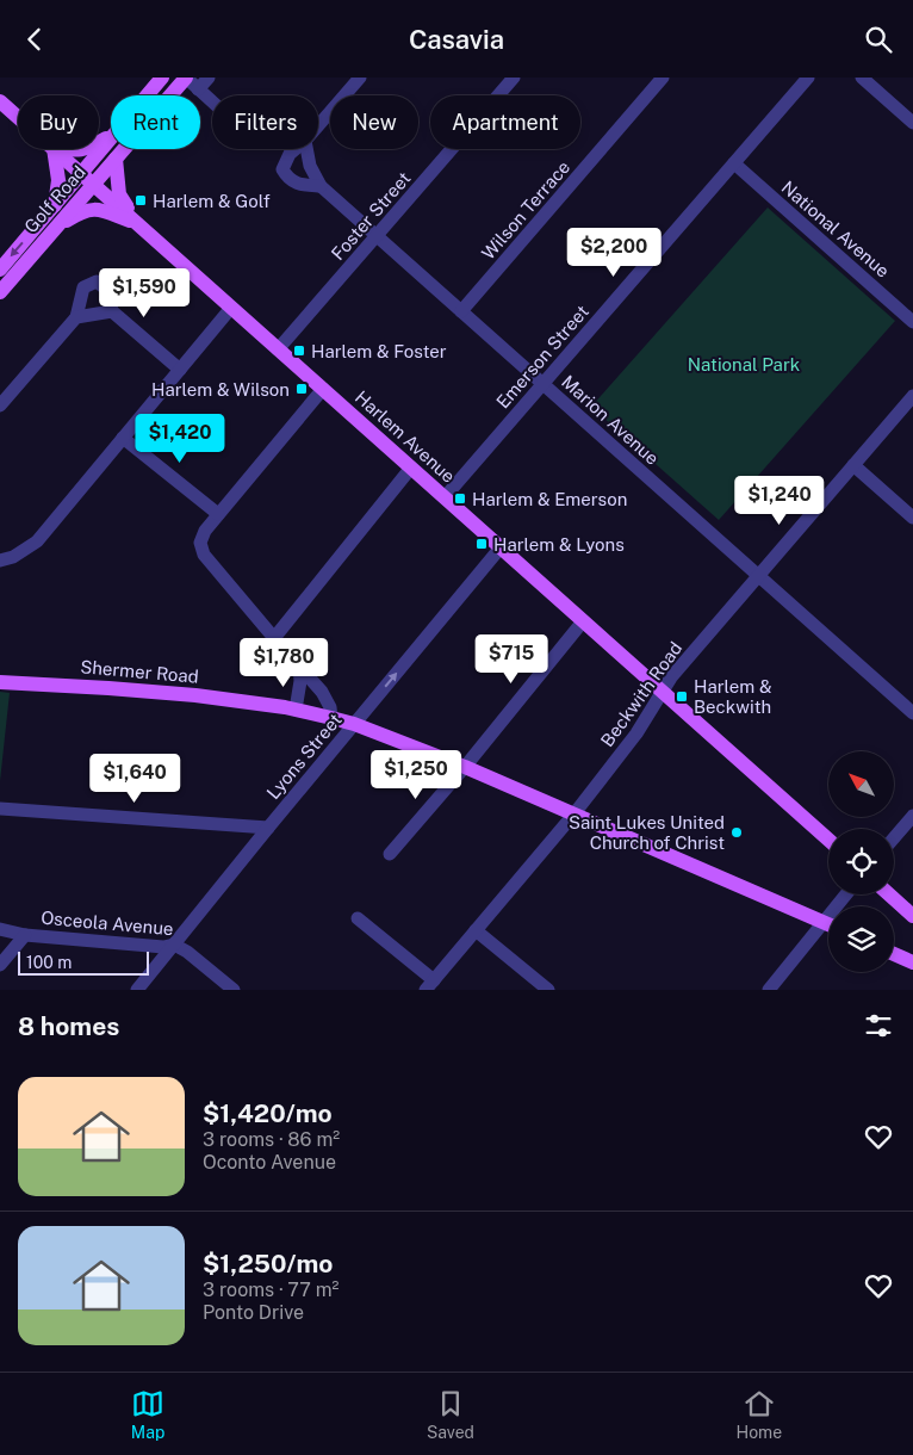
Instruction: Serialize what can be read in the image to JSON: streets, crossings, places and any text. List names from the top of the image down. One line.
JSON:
{"streets":{"main road":["Golf Road","Harlem Avenue","Shermer Road"],"street":["Wilson Terrace","Foster Street","National Avenue","Emerson Street","Marion Avenue","Beckwith Road","Lyons Street","Osceola Avenue"]},"crossings":[["Golf Road","Harlem Avenue"],["Wilson Terrace","Marion Avenue"],["Foster Street","Marion Avenue"],["Foster Street","Harlem Avenue"],["National Avenue","Emerson Street"],["Emerson Street","Marion Avenue"],["Emerson Street","Harlem Avenue"],["Marion Avenue","Beckwith Road"],["Harlem Avenue","Beckwith Road"],["Harlem Avenue","Lyons Street"],["Shermer Road","Beckwith Road"],["Shermer Road","Lyons Street"],["Lyons Street","Osceola Avenue"]],"parks":["National Park"],"places":{"transit":["Harlem & Golf","Harlem & Foster","Harlem & Wilson","Harlem & Emerson","Harlem & Lyons","Harlem & Beckwith"],"other":["Saint Lukes United Church of Christ"]},"scale_bar":"100 m","north":"top left","page":{"header":"Casavia","chip":["Buy","Rent","Filters","New","Apartment"],"price":["$2,200","$1,590","$1,420","$1,240","$715","$1,780","$1,250","$1,640"],"scale":"100 m","heading":"8 homes","list":[{"name":"$1,420/mo","note":"3 rooms · 86 m² · Oconto Avenue"},{"name":"$1,250/mo","note":"3 rooms · 77 m² · Ponto Drive"}],"tabs":["Map","Saved","Home"]}}
